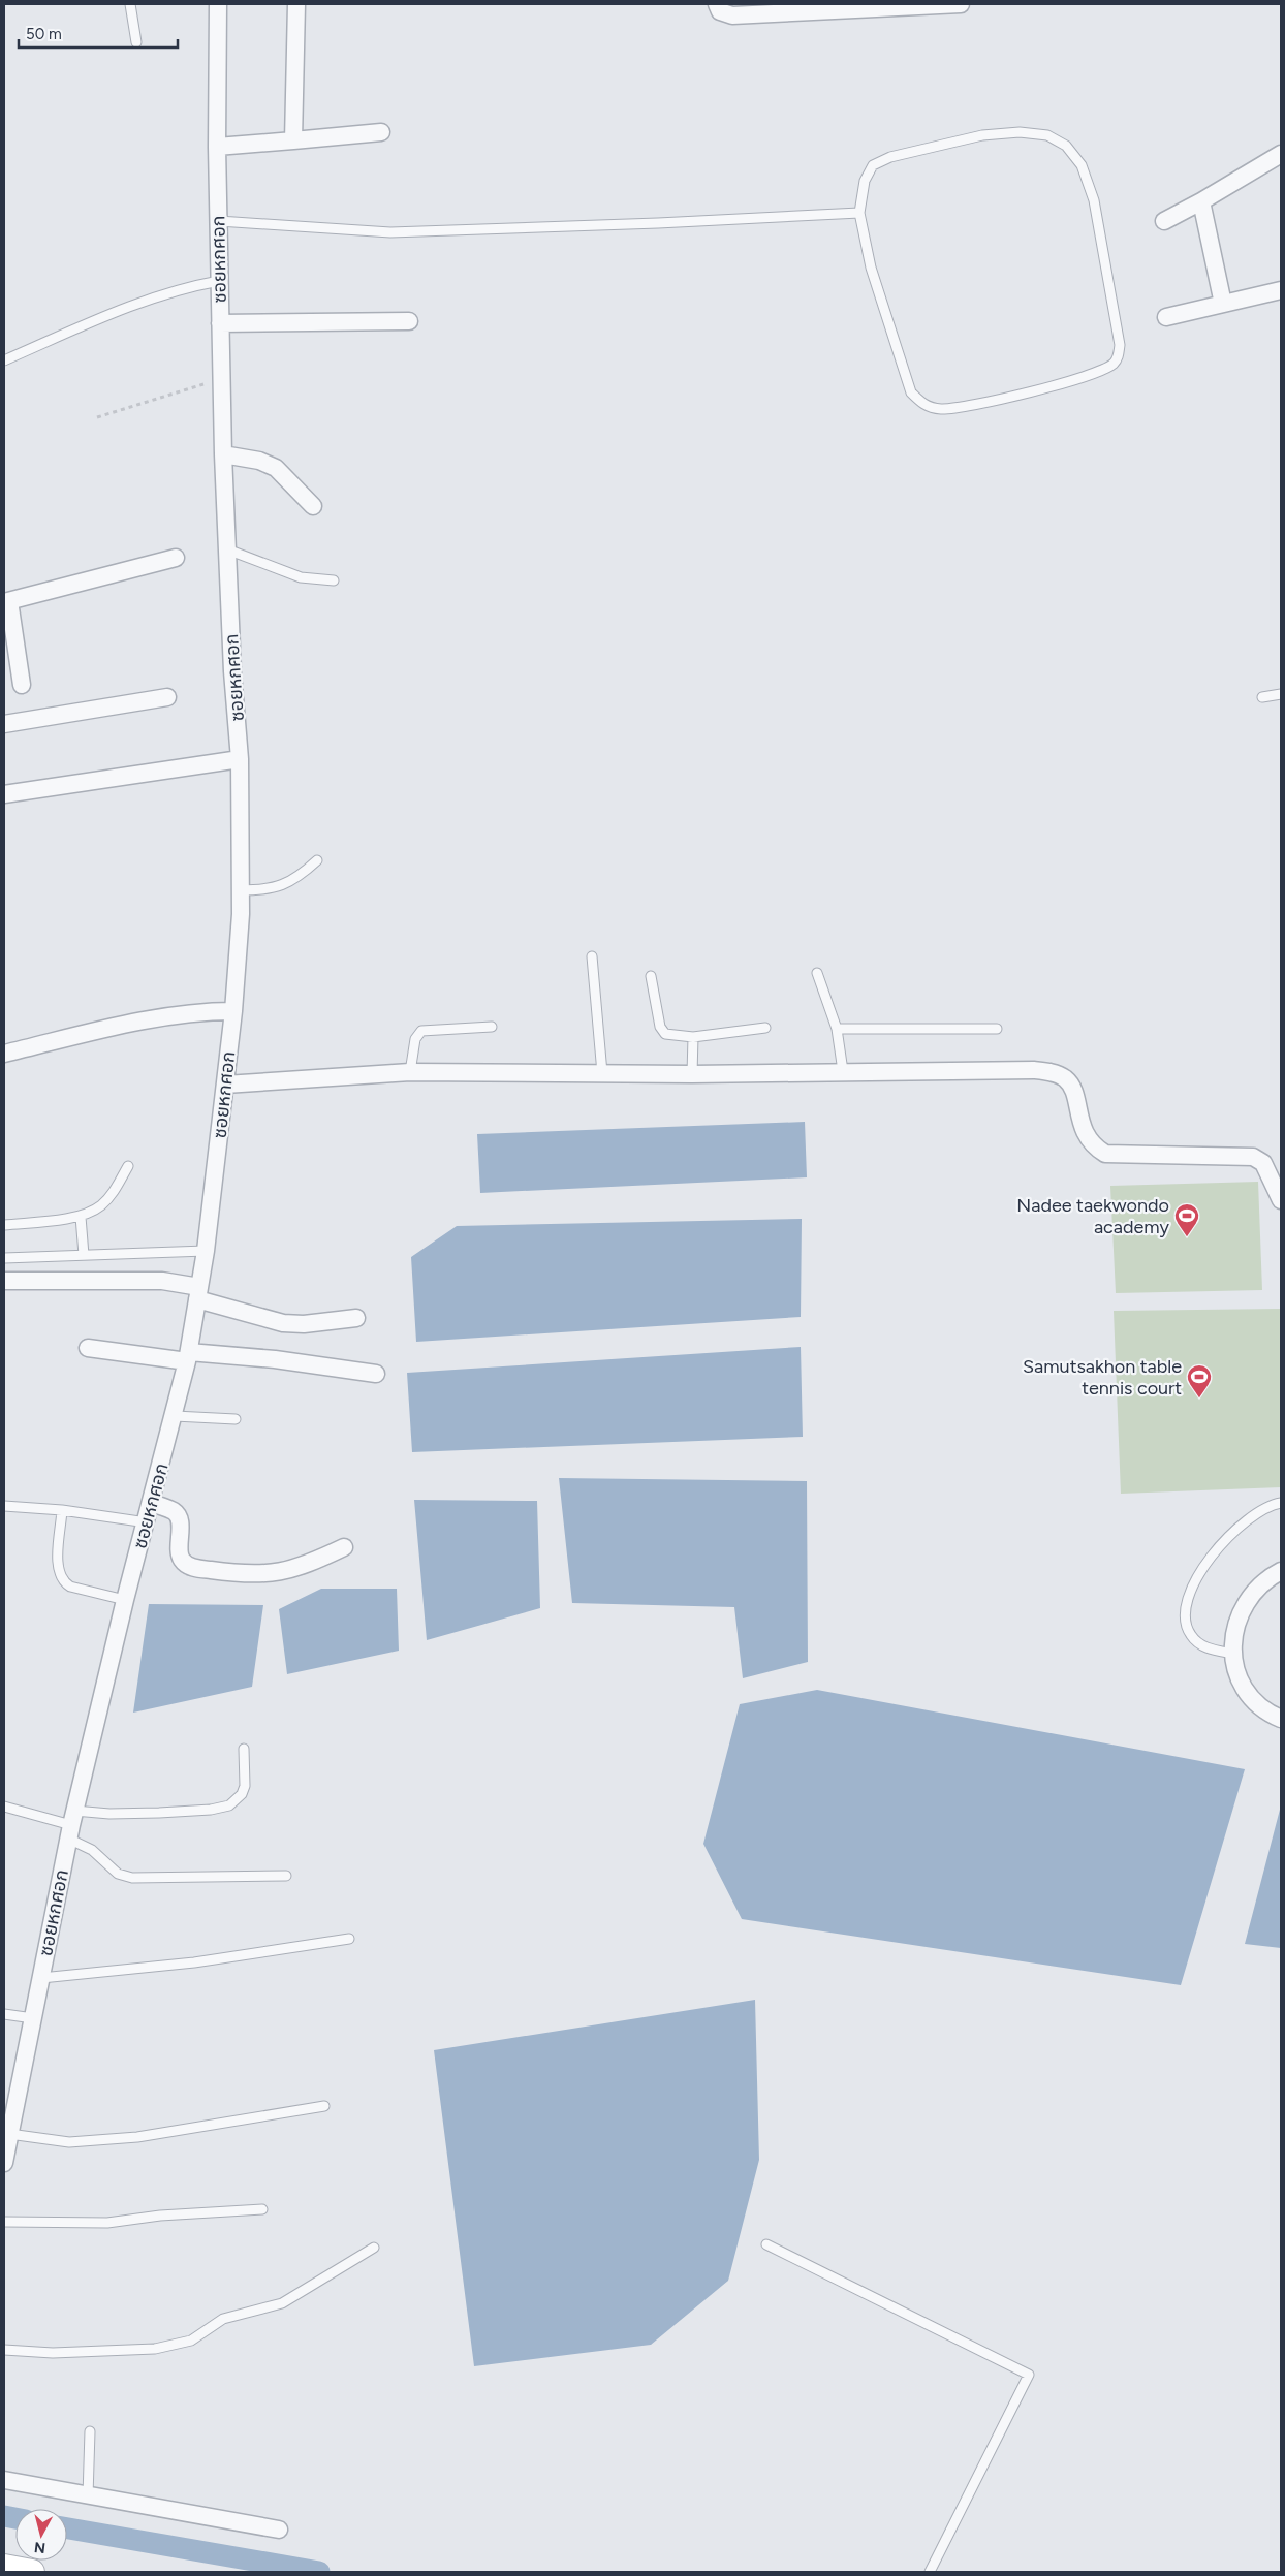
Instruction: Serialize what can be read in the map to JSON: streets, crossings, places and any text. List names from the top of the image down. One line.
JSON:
{"streets":{"street":["ซอยหกศอก"]},"places":{"sports":["Nadee taekwondo academy","Samutsakhon table tennis court"]},"scale_bar":"50 m","north":"bottom"}
